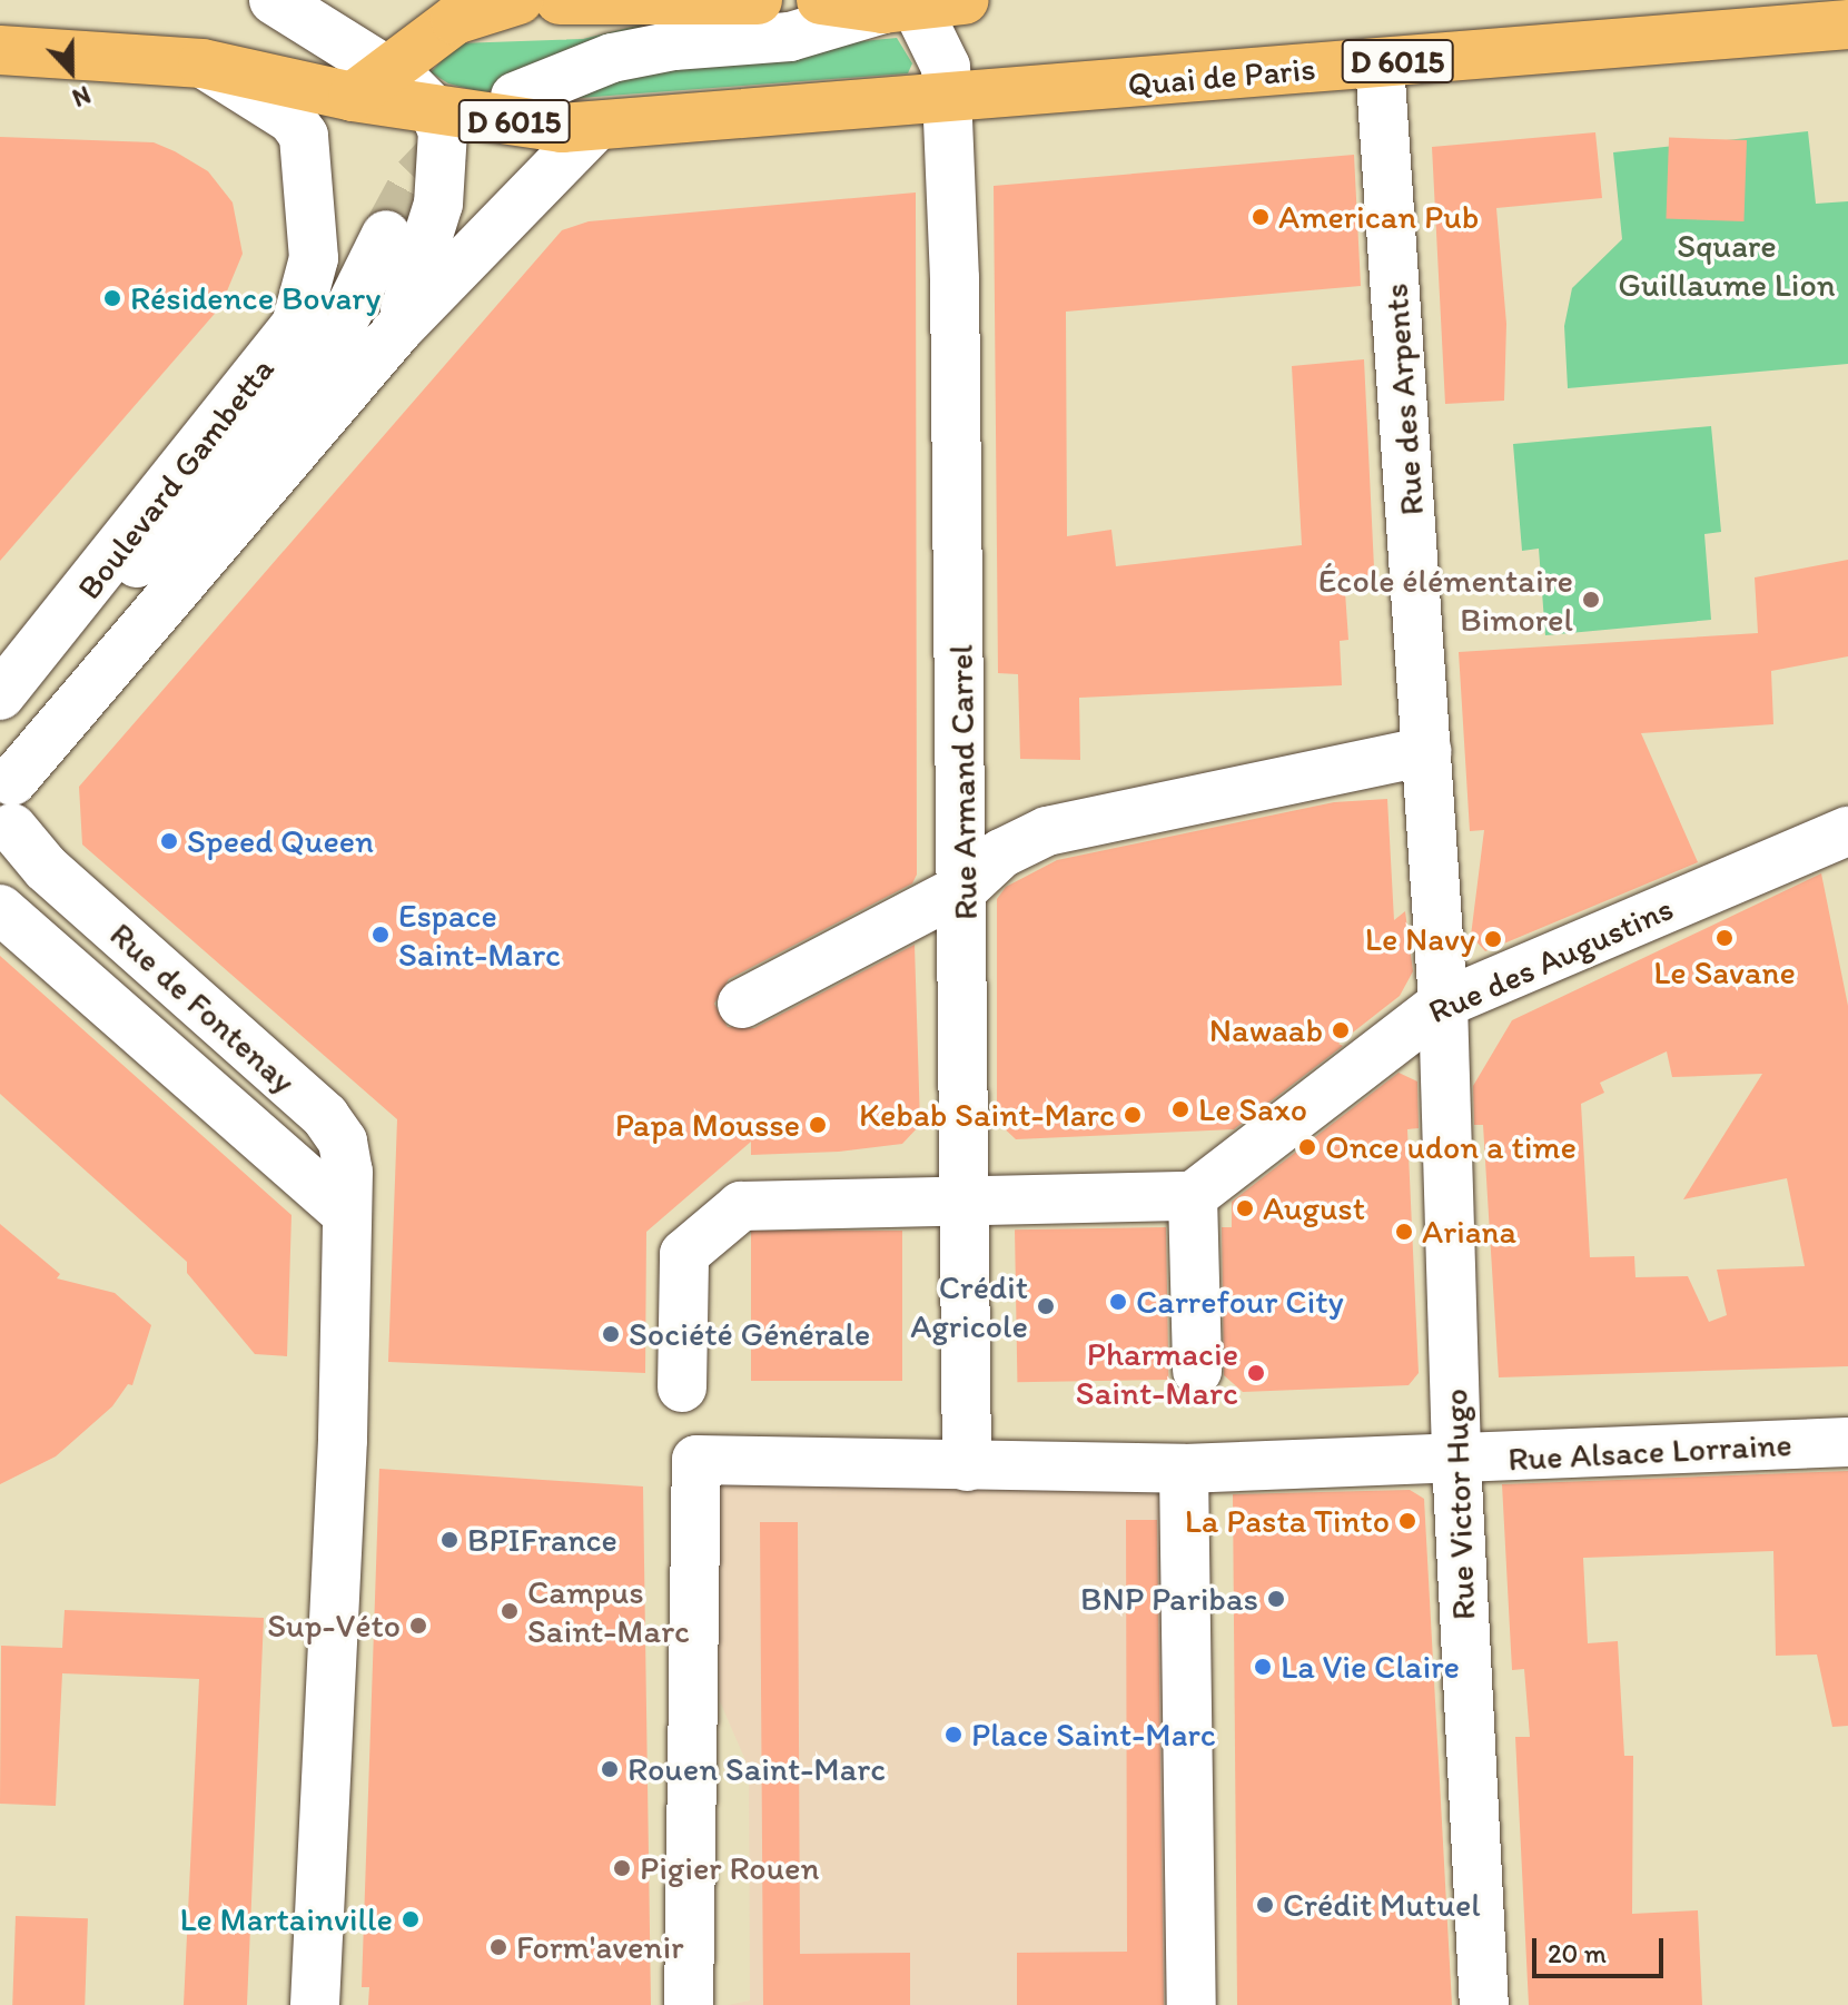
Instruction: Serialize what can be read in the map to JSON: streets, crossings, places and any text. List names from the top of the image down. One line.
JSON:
{"streets":{"main road":["D 6015","Quai de Paris"],"street":["Rue des Arpents","Boulevard Gambetta","Rue Armand Carrel","Rue des Augustins","Rue de Fontenay","Rue Alsace Lorraine","Rue Victor Hugo"]},"crossings":[["D 6015","Quai de Paris"],["D 6015","Boulevard Gambetta"],["Quai de Paris","Rue des Arpents"],["Quai de Paris","Boulevard Gambetta"],["Quai de Paris","Rue Armand Carrel"],["Rue des Arpents","Rue des Augustins"],["Rue des Arpents","Rue Victor Hugo"],["Boulevard Gambetta","Rue de Fontenay"],["Rue des Augustins","Rue Victor Hugo"],["Rue Alsace Lorraine","Rue Victor Hugo"]],"parks":["Square Guillaume Lion"],"places":["American Pub","Résidence Bovary","École élémentaire Bimorel","Speed Queen","Espace Saint-Marc","Le Savane","Le Navy","Nawaab","Le Saxo","Kebab Saint-Marc","Papa Mousse","Once udon a time","August","Ariana","Carrefour City","Crédit Agricole","Société Générale","Pharmacie Saint-Marc","La Pasta Tinto","BPIFrance","BNP Paribas","Campus Saint-Marc","Sup-Véto","La Vie Claire","Place Saint-Marc","Rouen Saint-Marc","Pigier Rouen","Crédit Mutuel","Le Martainville","Form'avenir"],"scale_bar":"20 m","north":"bottom"}
